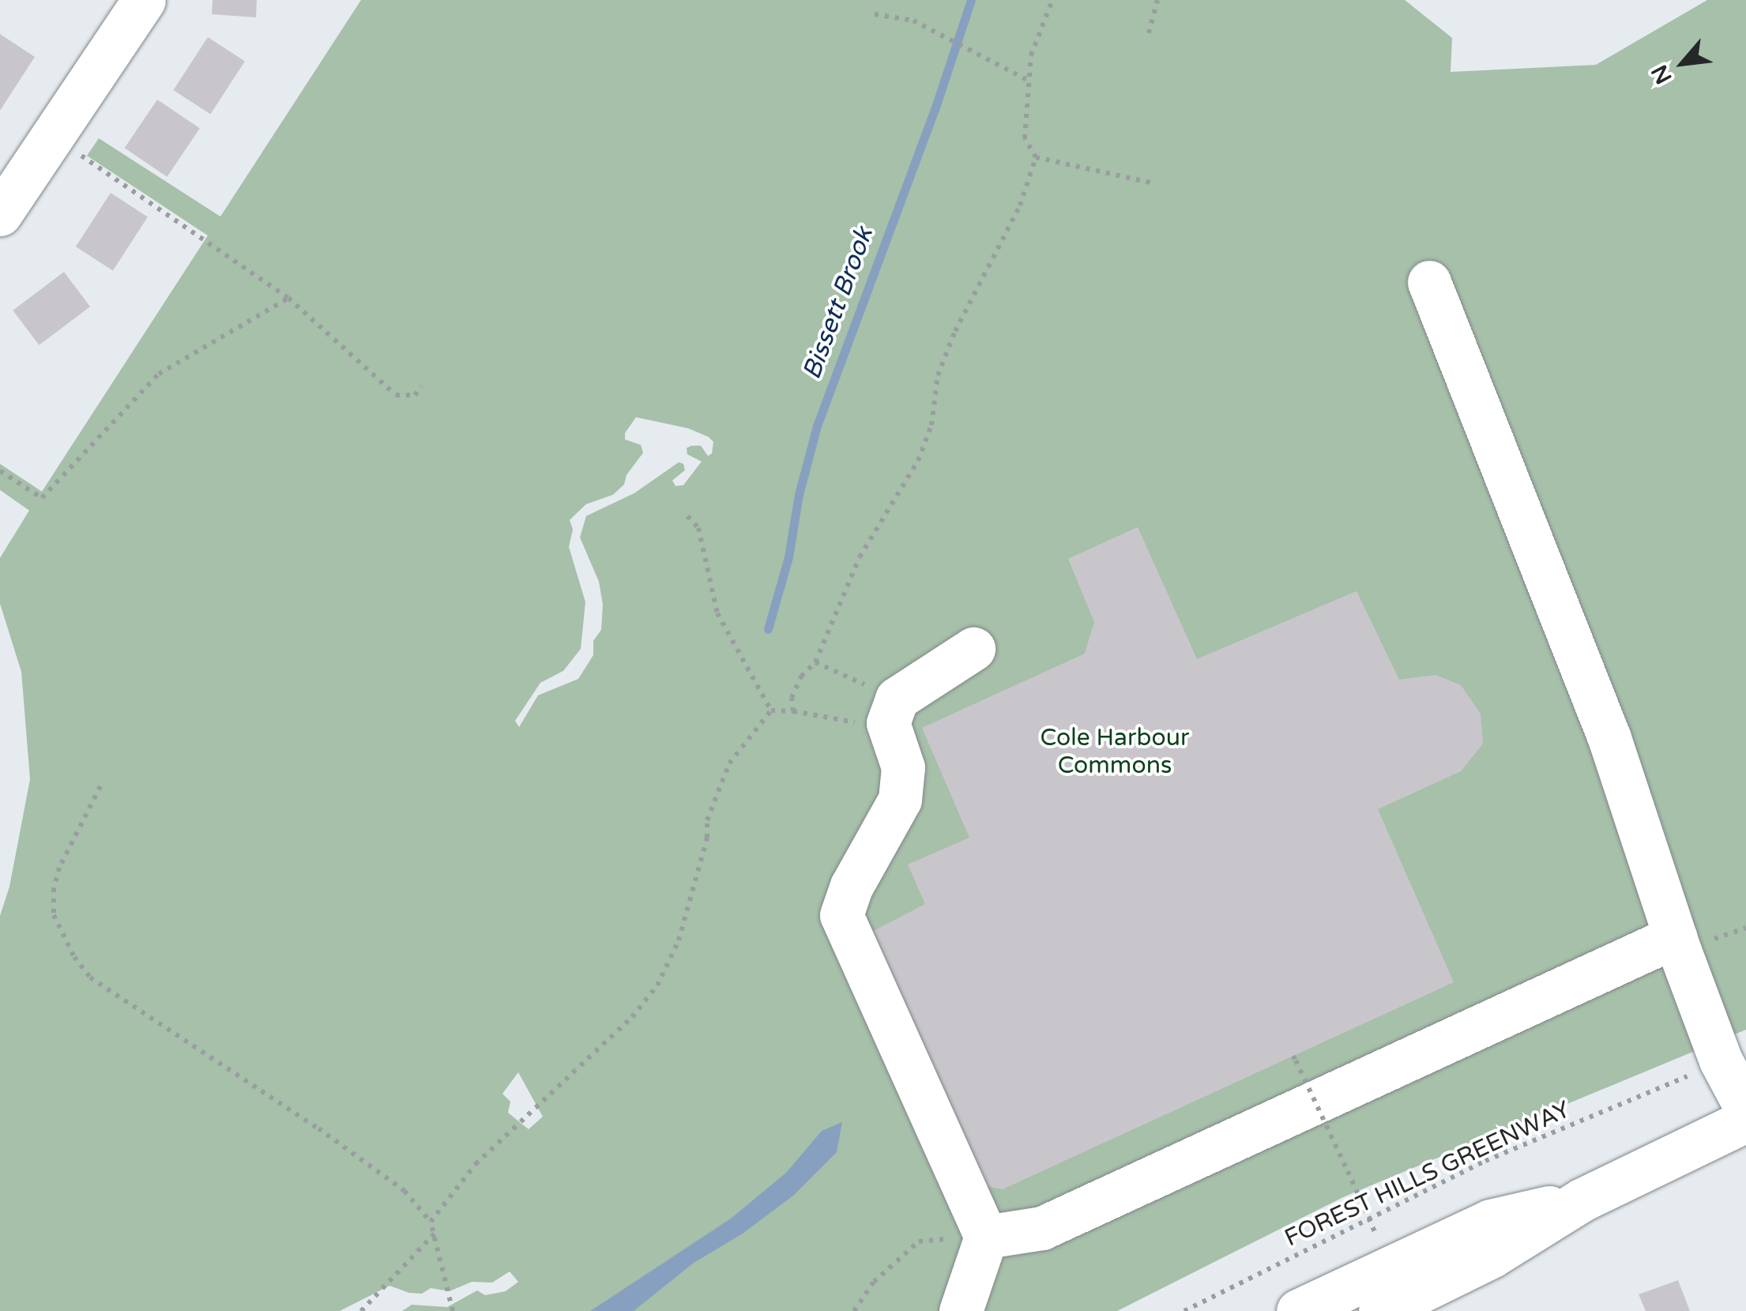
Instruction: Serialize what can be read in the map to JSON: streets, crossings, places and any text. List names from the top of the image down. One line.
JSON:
{"streets":{"path":["FOREST HILLS GREENWAY"]},"water":["Bissett Brook"],"parks":["Cole Harbour Commons"],"north":"bottom left"}
